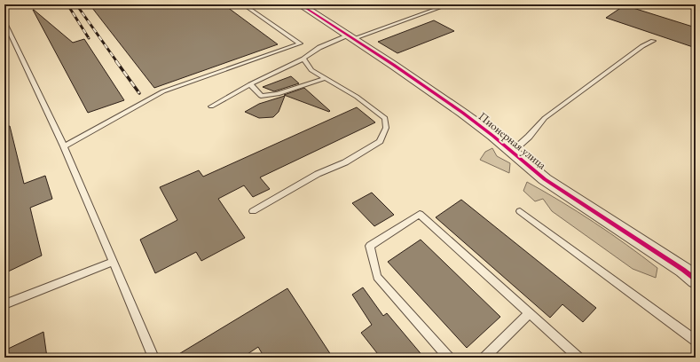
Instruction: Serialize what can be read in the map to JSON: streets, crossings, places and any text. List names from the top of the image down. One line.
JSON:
{"streets":{"street":["Пионерная улица"]}}
